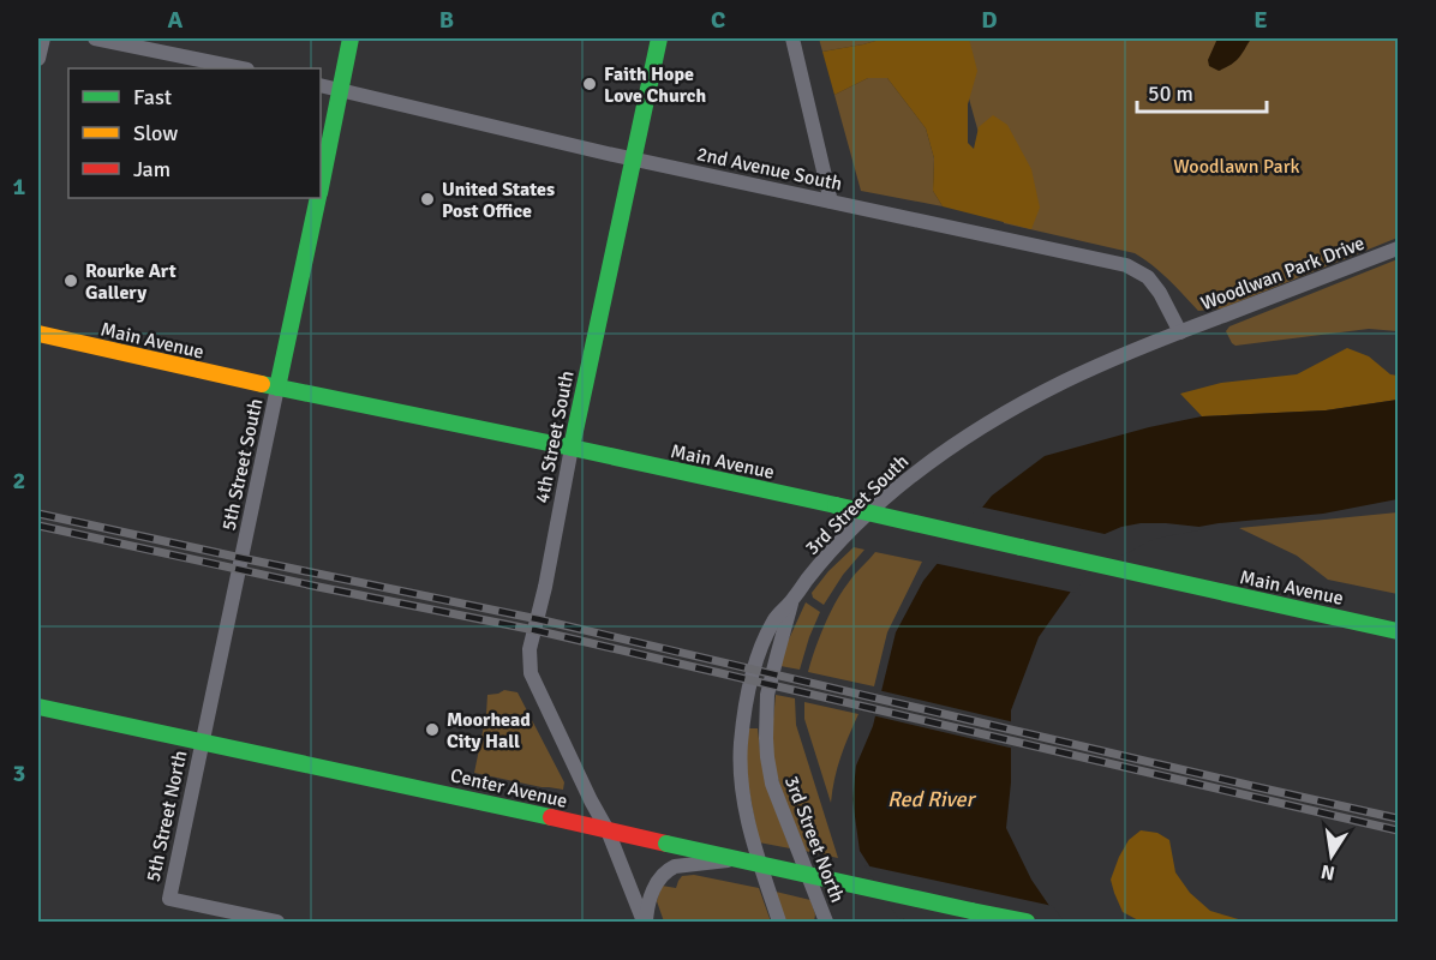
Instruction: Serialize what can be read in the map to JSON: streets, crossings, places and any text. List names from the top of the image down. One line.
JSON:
{"streets":{"street":["2nd Avenue South","Woodlwan Park Drive","Main Avenue","4th Street South","5th Street South","3rd Street South","Center Avenue","5th Street North","3rd Street North"]},"crossings":[["2nd Avenue South","Woodlwan Park Drive"],["2nd Avenue South","4th Street South"],["2nd Avenue South","5th Street South"],["2nd Avenue South","3rd Street South"],["Woodlwan Park Drive","3rd Street South"],["Main Avenue","4th Street South"],["Main Avenue","5th Street South"],["4th Street South","Center Avenue"],["5th Street South","Center Avenue"],["5th Street South","5th Street North"],["3rd Street South","3rd Street North"],["Center Avenue","5th Street North"]],"water":["Red River"],"parks":["Woodlawn Park"],"places":["Faith Hope Love Church","United States Post Office","Rourke Art Gallery","Moorhead City Hall"],"legend":["Fast","Slow","Jam"],"scale_bar":"50 m","north":"bottom","grid":{"columns":["A","B","C","D","E"],"rows":["1","2","3"]}}
